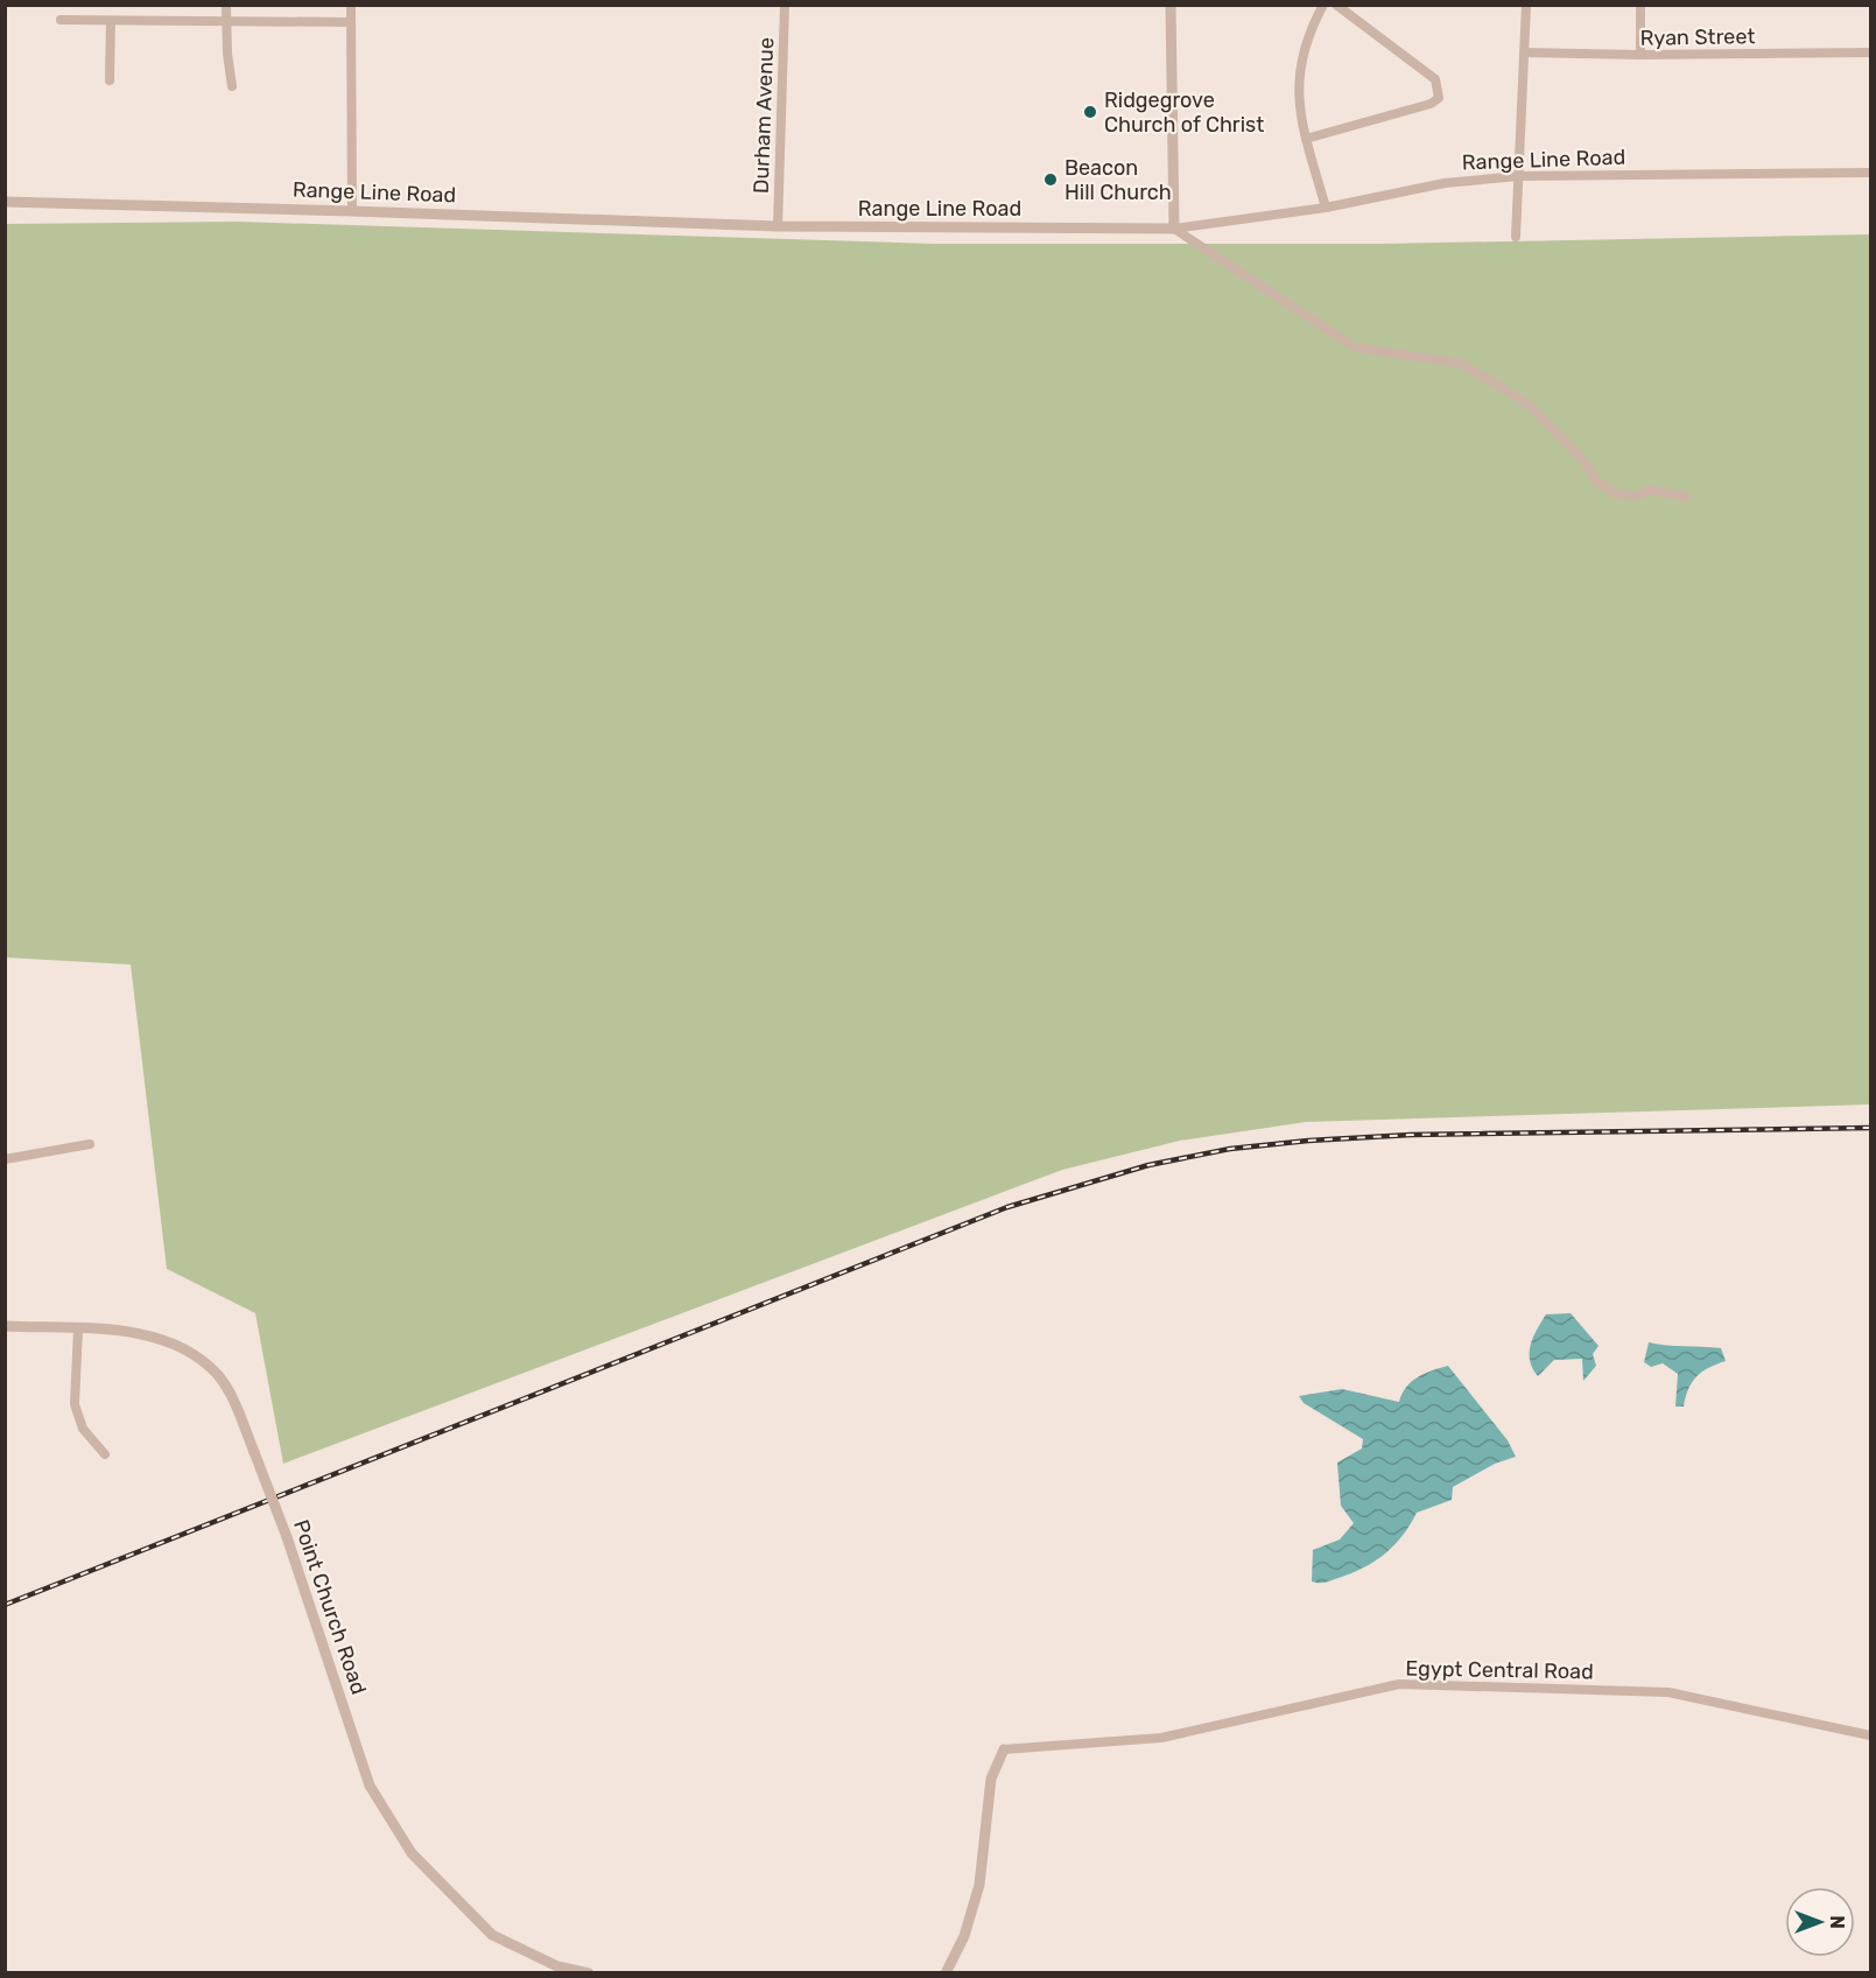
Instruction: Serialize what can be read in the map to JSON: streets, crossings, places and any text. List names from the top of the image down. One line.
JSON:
{"streets":{"street":["Ryan Street","Durham Avenue","Range Line Road","Point Church Road","Egypt Central Road"]},"crossings":[["Durham Avenue","Range Line Road"]],"places":["Ridgegrove Church of Christ","Beacon Hill Church"],"north":"right"}
